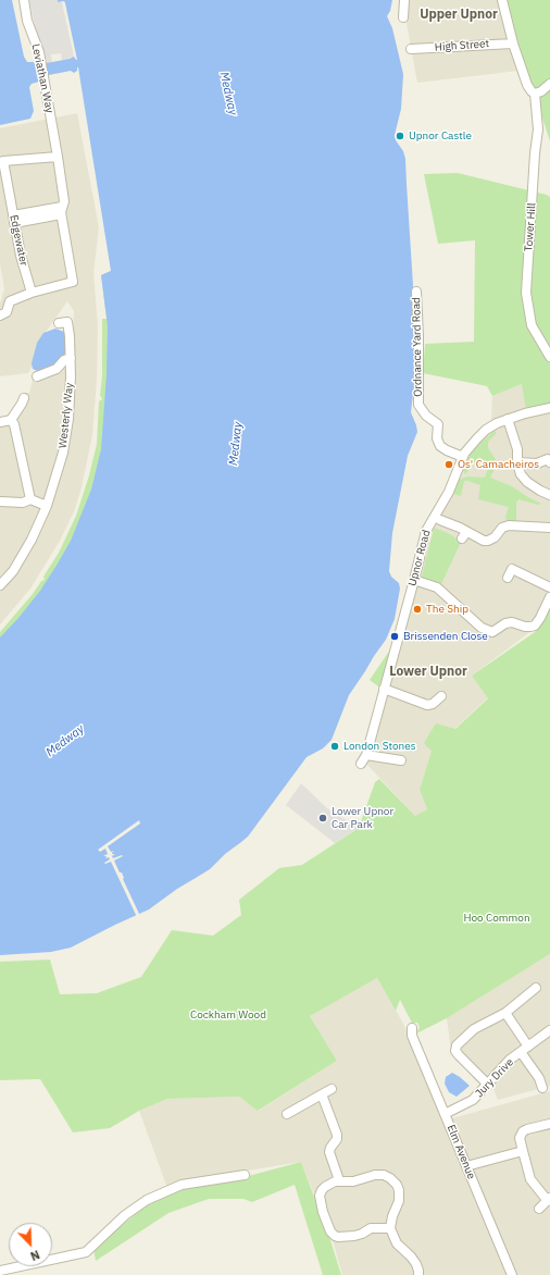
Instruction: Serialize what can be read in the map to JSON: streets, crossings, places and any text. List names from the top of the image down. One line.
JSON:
{"streets":{"street":["High Street","Leviathan Way","Tower Hill","Edgewater","Ordnance Yard Road","Westerly Way","Upnor Road","Jury Drive","Elm Avenue"]},"crossings":[["Leviathan Way","Edgewater"],["Ordnance Yard Road","Upnor Road"],["Jury Drive","Elm Avenue"]],"districts":["Upper Upnor","Lower Upnor"],"water":["Medway"],"parks":["Hoo Common","Cockham Wood"],"places":["Upnor Castle","Os' Camacheiros","The Ship","Brissenden Close","London Stones","Lower Upnor Car Park"],"north":"bottom right"}
